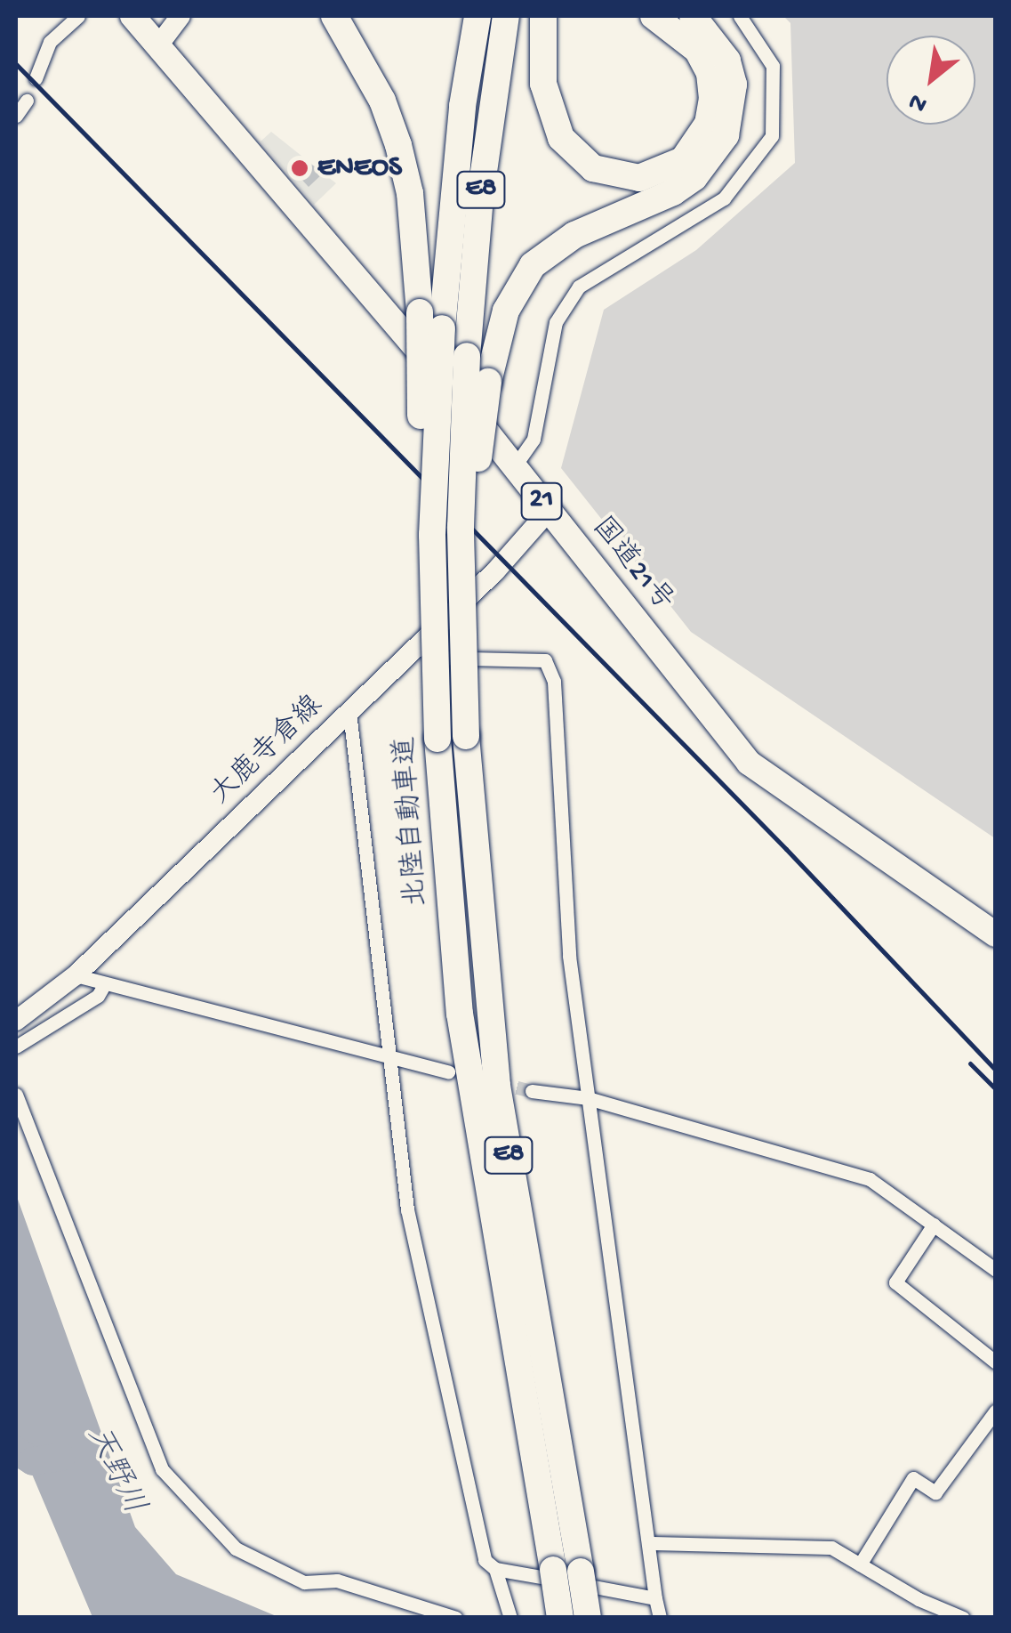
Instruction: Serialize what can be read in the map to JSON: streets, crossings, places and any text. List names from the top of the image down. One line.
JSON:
{"streets":{"highway":["E8","21","国道21号","北陸自動車道"],"main road":["大鹿寺倉線"]},"crossings":[["国道21号","大鹿寺倉線"]],"water":["天野川"],"places":["ENEOS"],"north":"bottom left"}
